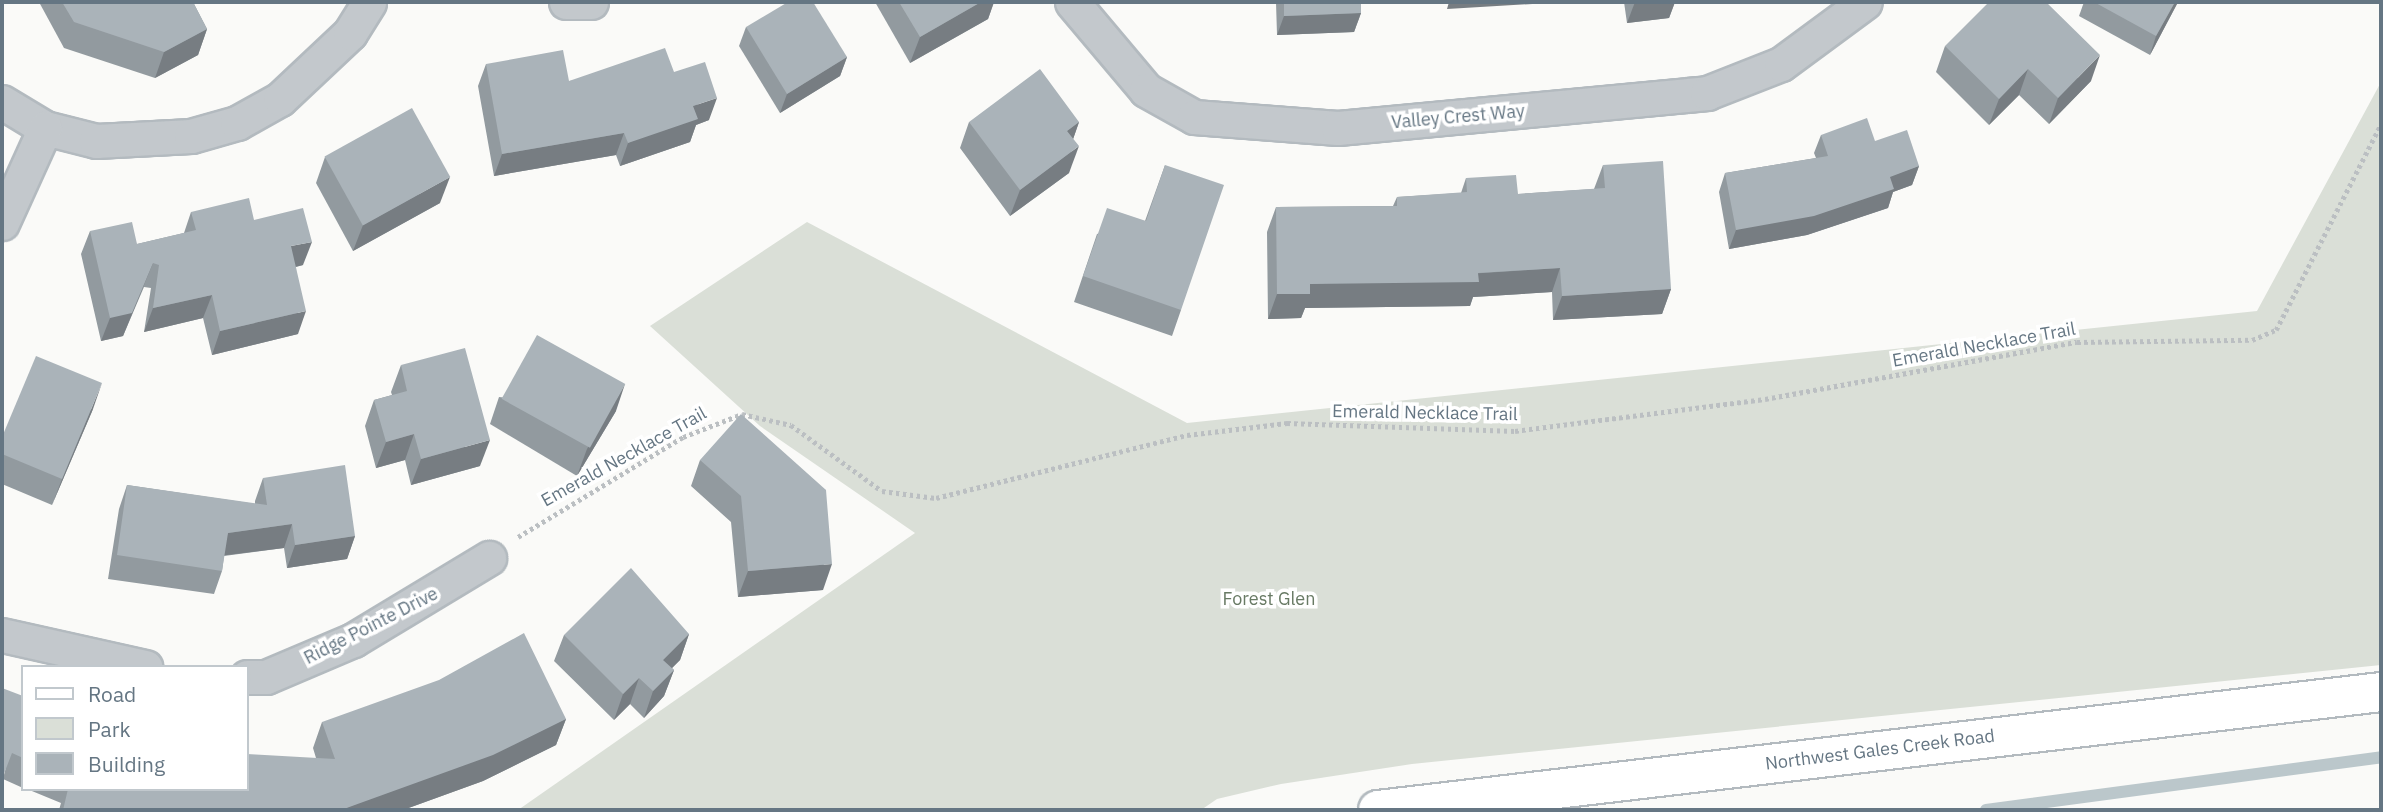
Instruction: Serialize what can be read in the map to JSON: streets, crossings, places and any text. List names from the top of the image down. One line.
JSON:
{"streets":{"main road":["Northwest Gales Creek Road"],"street":["Valley Crest Way","Ridge Pointe Drive"],"path":["Emerald Necklace Trail"]},"crossings":[["Emerald Necklace Trail","Ridge Pointe Drive"]],"parks":["Forest Glen"],"legend":["Road","Park","Building"]}
